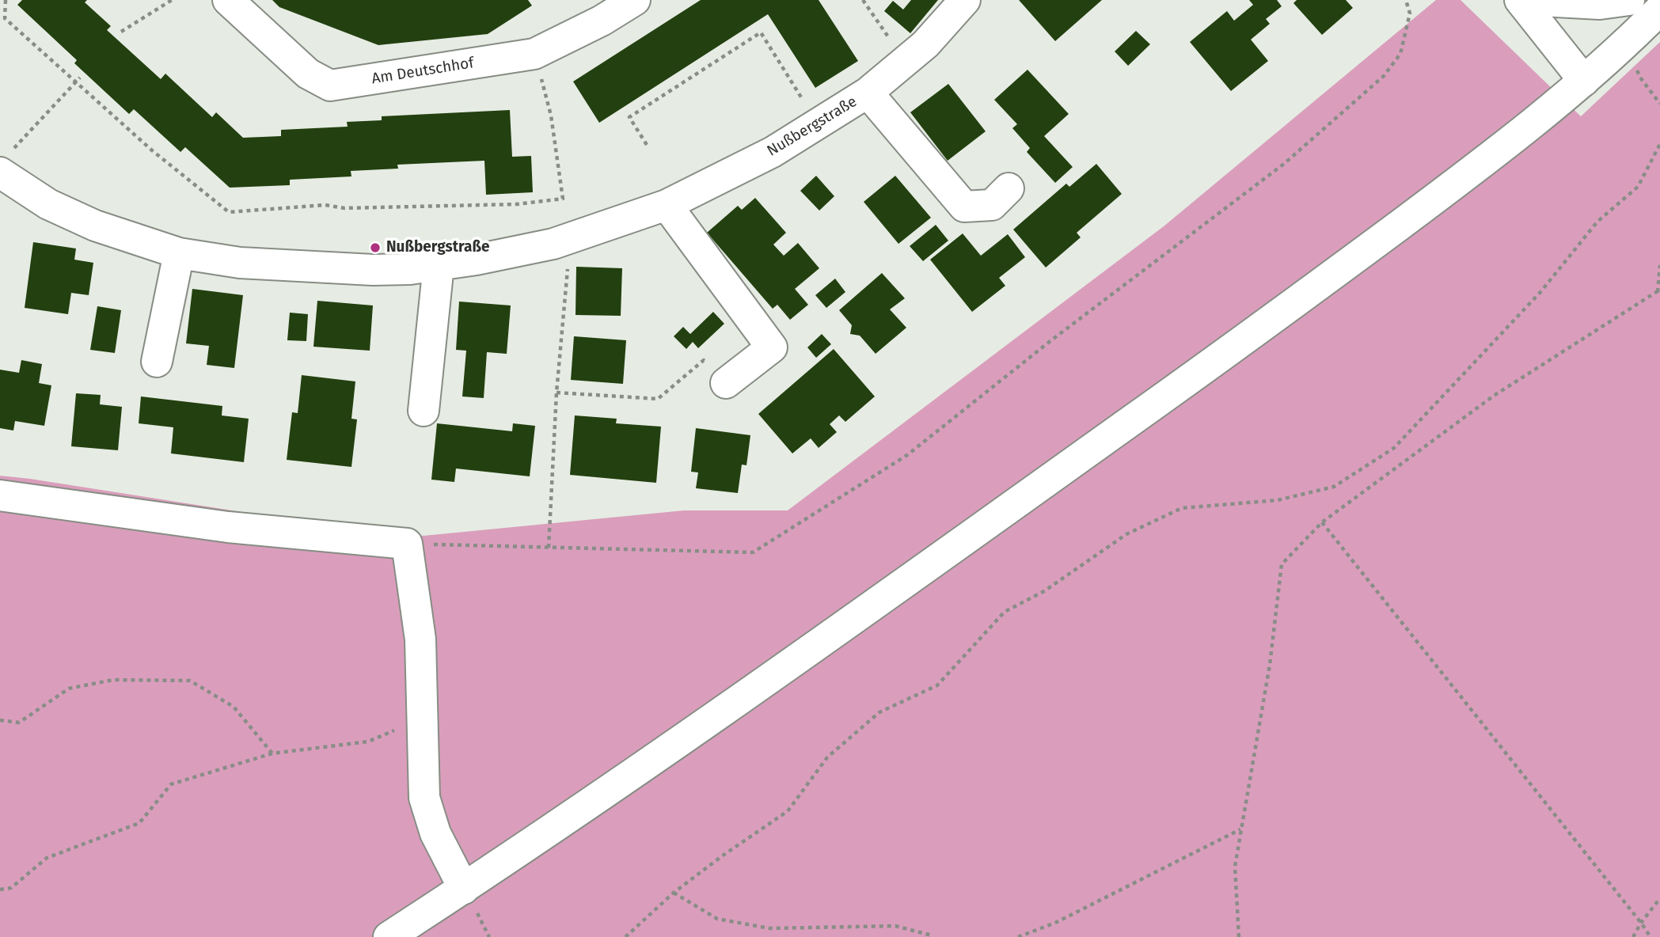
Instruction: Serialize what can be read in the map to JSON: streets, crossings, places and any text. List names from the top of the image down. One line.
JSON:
{"streets":{"street":["Am Deutschhof","Nußbergstraße"]},"places":["Nußbergstraße"]}
